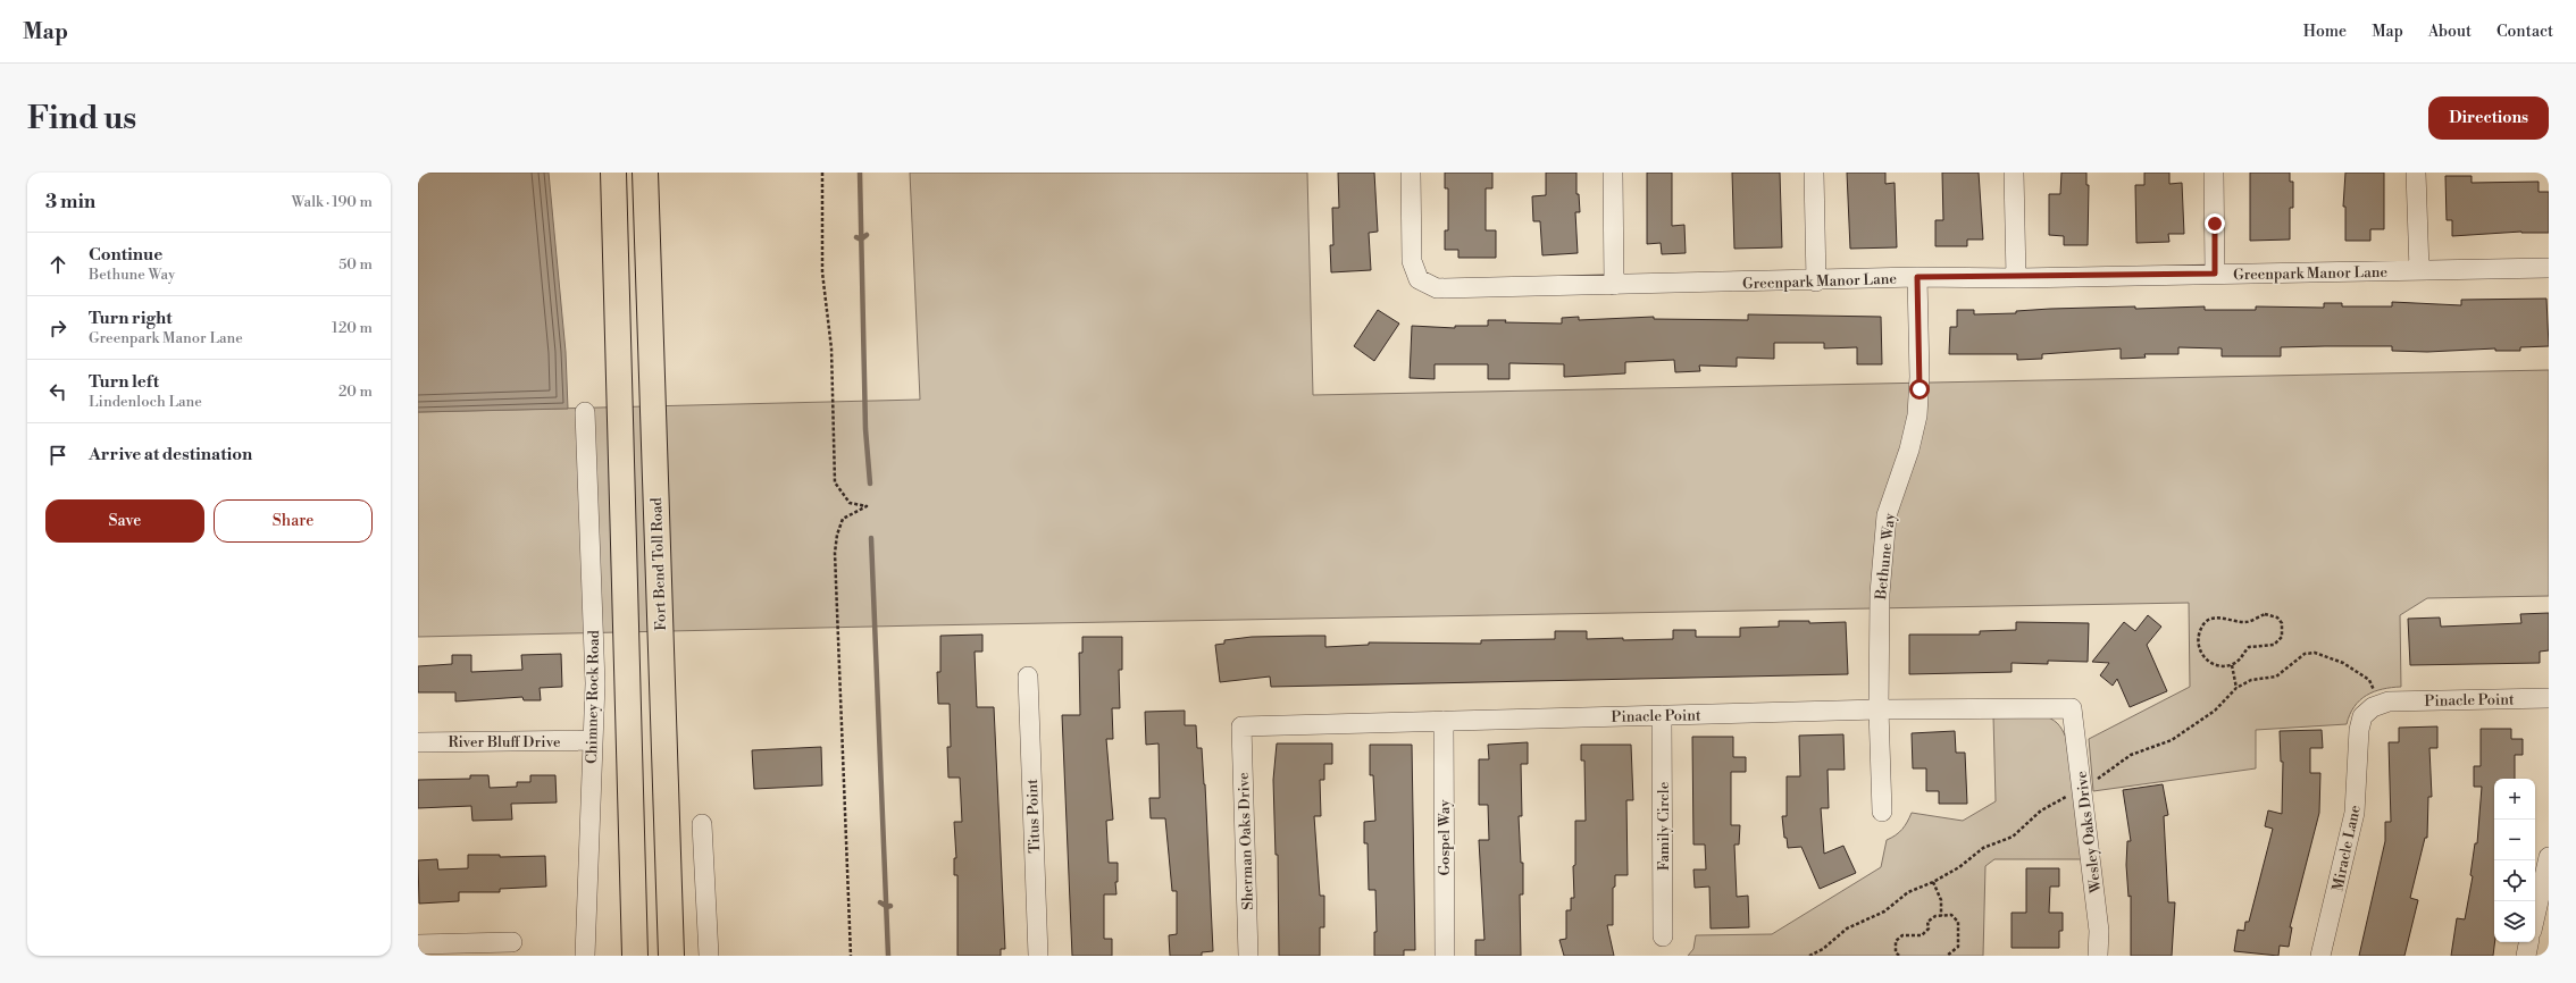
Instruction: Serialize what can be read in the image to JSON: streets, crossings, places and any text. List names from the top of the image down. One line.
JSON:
{"streets":{"highway":["Fort Bend Toll Road"],"street":["Greenpark Manor Lane","Bethune Way","Chimney Rock Road","Pinacle Point","River Bluff Drive","Titus Point","Family Circle","Wesley Oaks Drive","Gospel Way","Sherman Oaks Drive","Miracle Lane"]},"crossings":[["Greenpark Manor Lane","Bethune Way"],["Bethune Way","Pinacle Point"],["Chimney Rock Road","River Bluff Drive"],["Pinacle Point","Family Circle"],["Pinacle Point","Wesley Oaks Drive"],["Pinacle Point","Gospel Way"],["Pinacle Point","Sherman Oaks Drive"],["Pinacle Point","Miracle Lane"]],"page":{"header":"Map","nav":["Home","Map","About","Contact"],"buttons":["Directions",["Save","Share"]],"title":"Find us","heading":["3 min","Walk · 190 m"],"list":[["Continue","Bethune Way","50 m"],["Turn right","Greenpark Manor Lane","120 m"],["Turn left","Lindenloch Lane","20 m"],"Arrive at destination"],"map_buttons":["+","−"]}}
